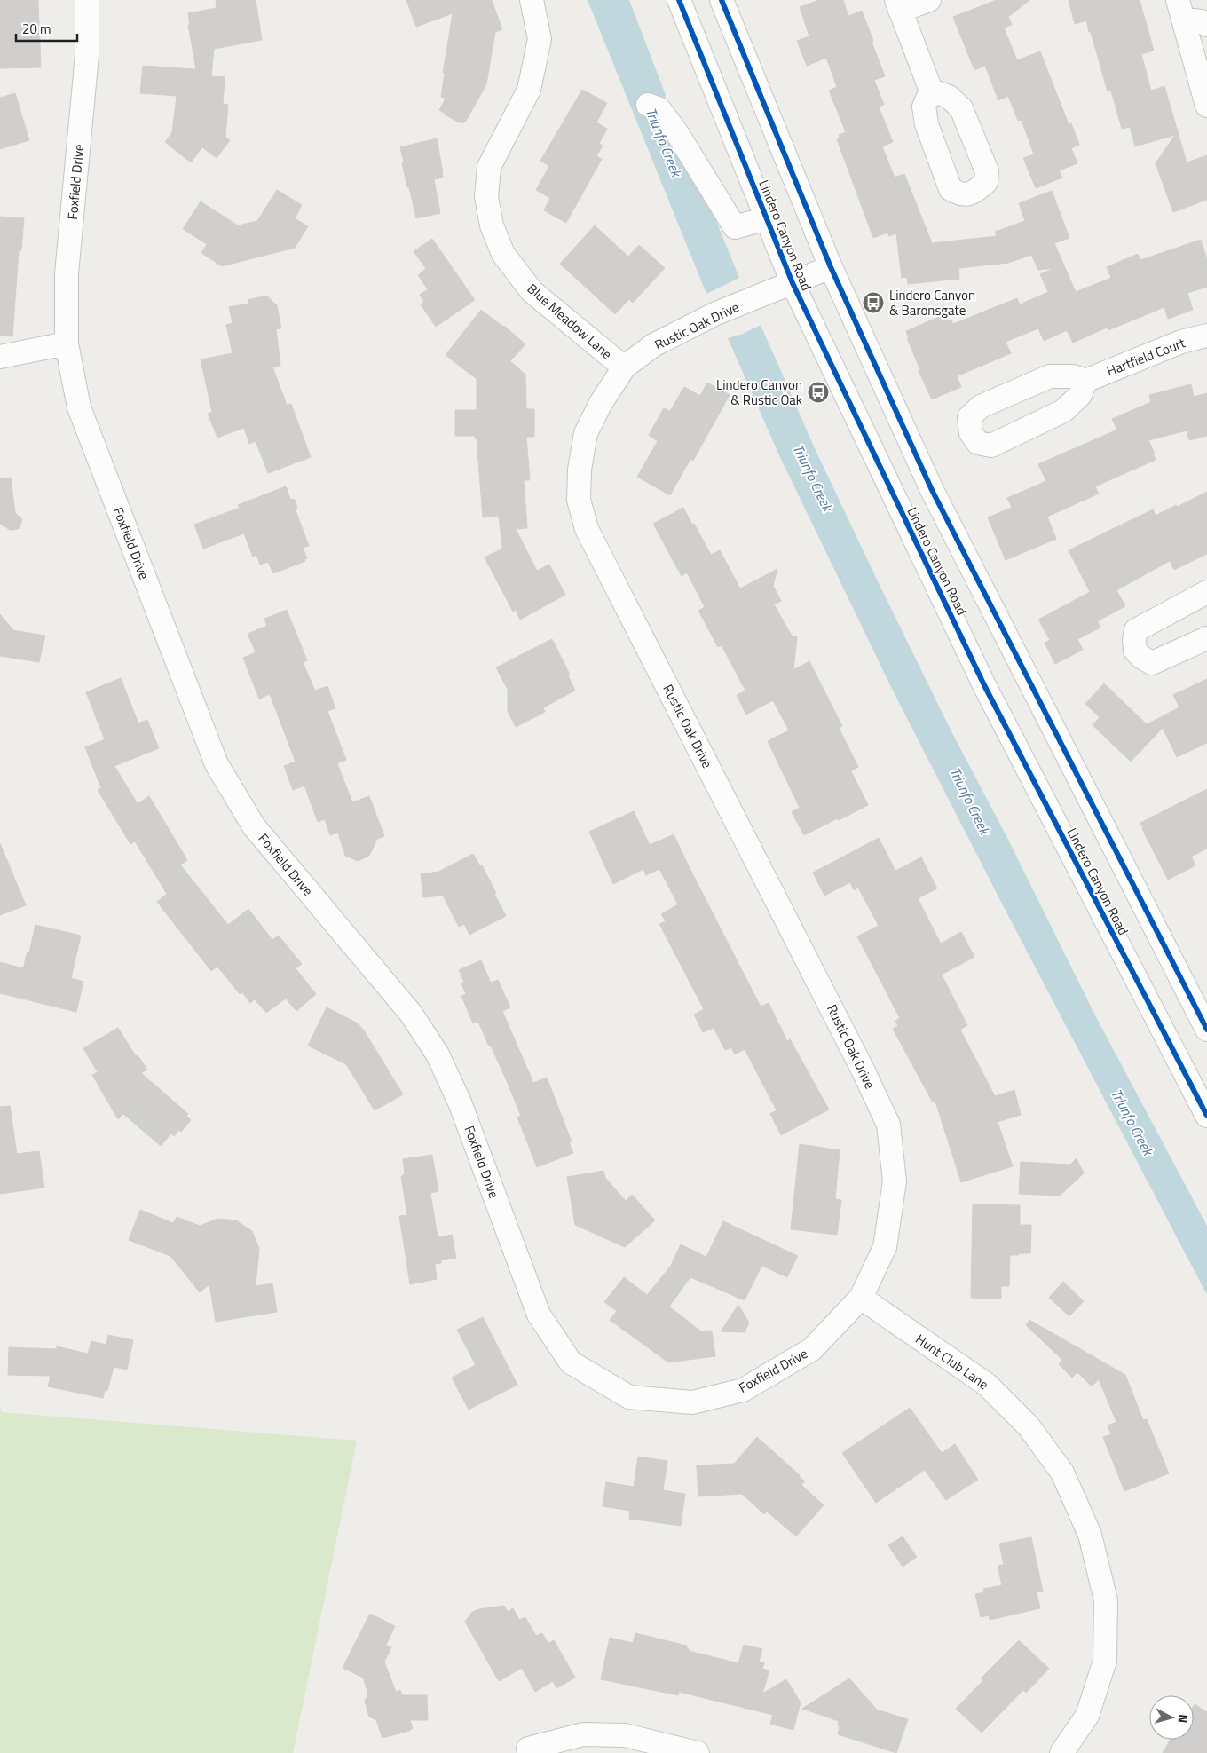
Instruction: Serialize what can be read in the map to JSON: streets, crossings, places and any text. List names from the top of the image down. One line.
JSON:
{"streets":{"street":["Foxfield Drive","Lindero Canyon Road","Blue Meadow Lane","Rustic Oak Drive","Hartfield Court","Hunt Club Lane"]},"crossings":[["Foxfield Drive","Rustic Oak Drive"],["Foxfield Drive","Hunt Club Lane"],["Lindero Canyon Road","Rustic Oak Drive"],["Blue Meadow Lane","Rustic Oak Drive"],["Rustic Oak Drive","Hunt Club Lane"]],"water":["Triunfo Creek"],"places":{"bus stop":["Lindero Canyon & Baronsgate","Lindero Canyon & Rustic Oak"]},"scale_bar":"20 m","north":"right"}
